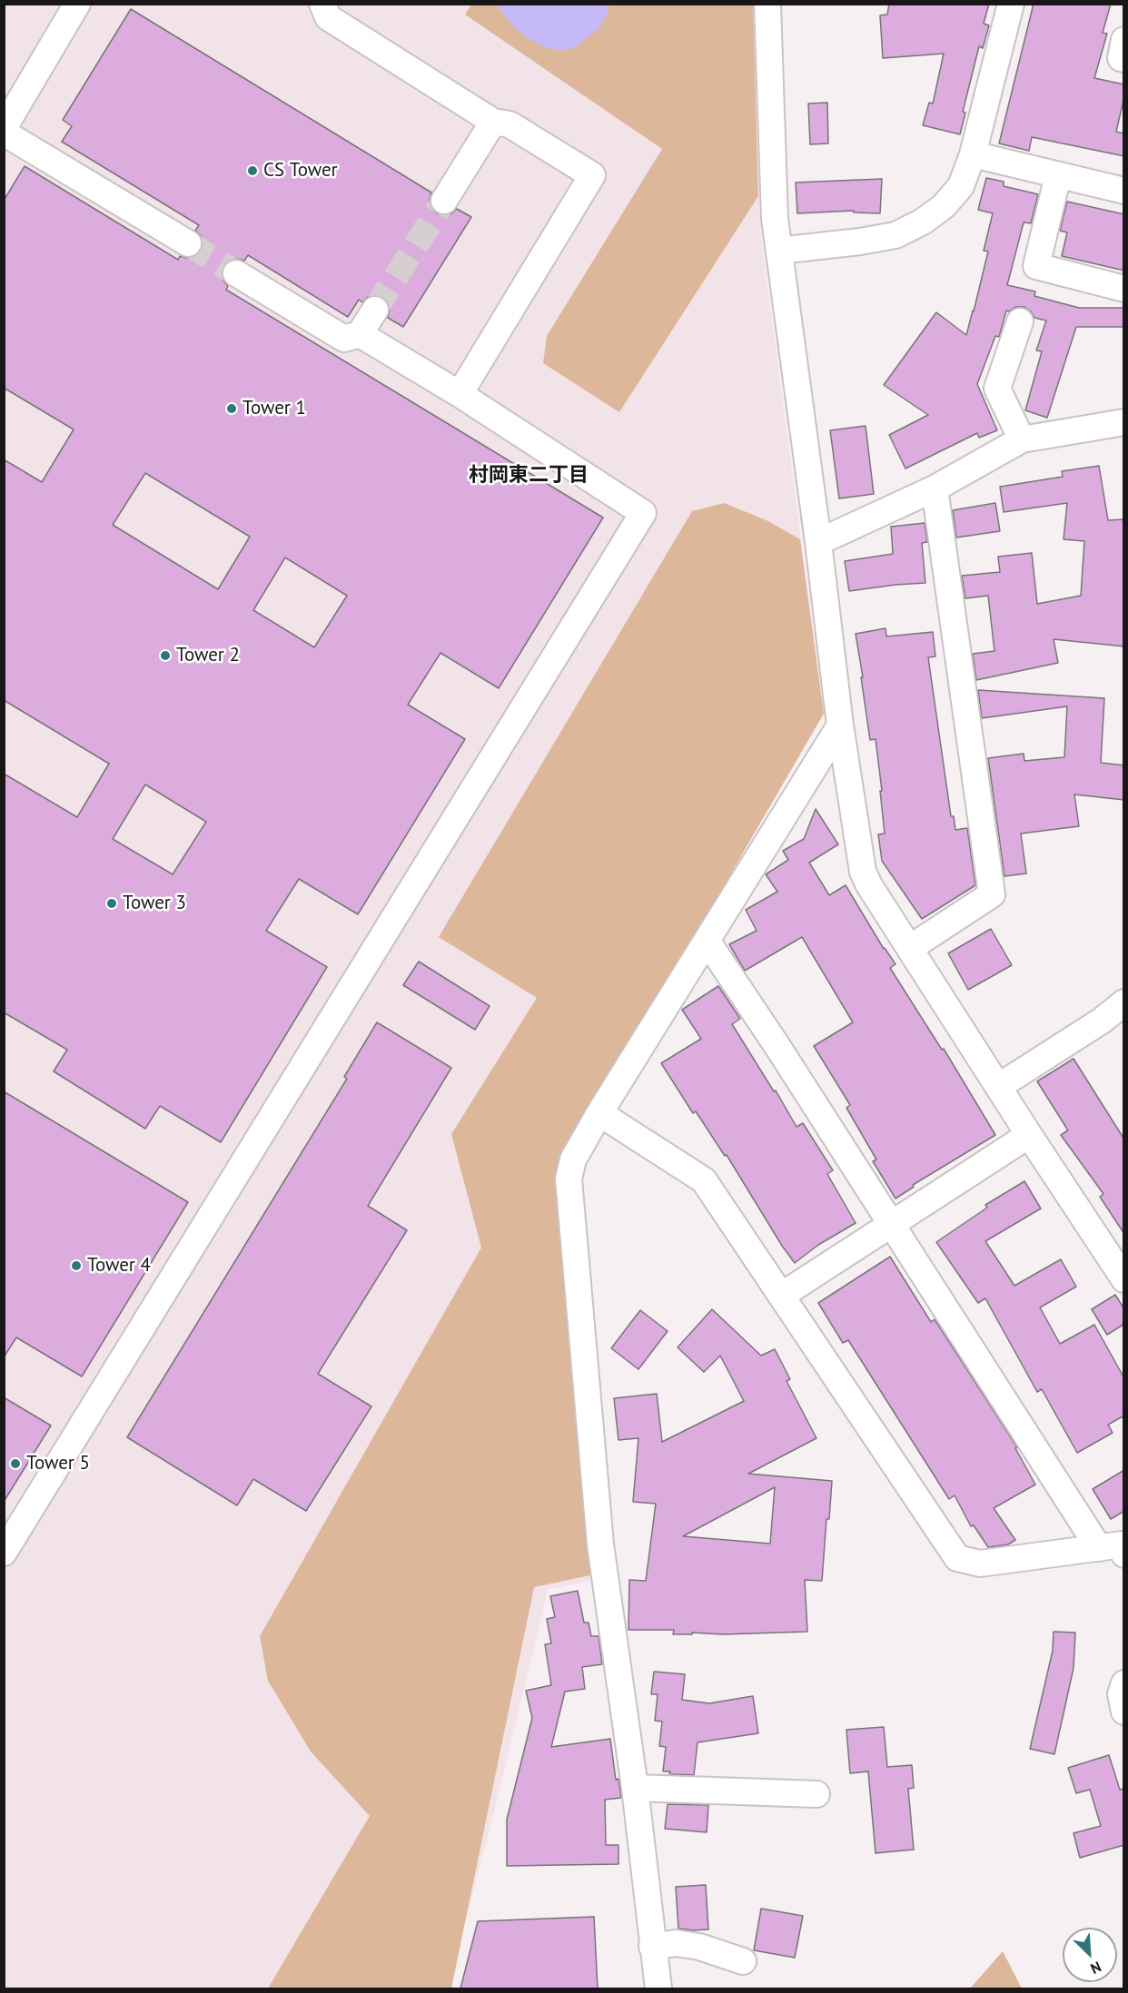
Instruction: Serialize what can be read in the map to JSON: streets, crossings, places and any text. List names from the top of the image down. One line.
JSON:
{"districts":["村岡東二丁目"],"places":["CS Tower","Tower 1","Tower 2","Tower 3","Tower 4","Tower 5"],"north":"bottom right"}
